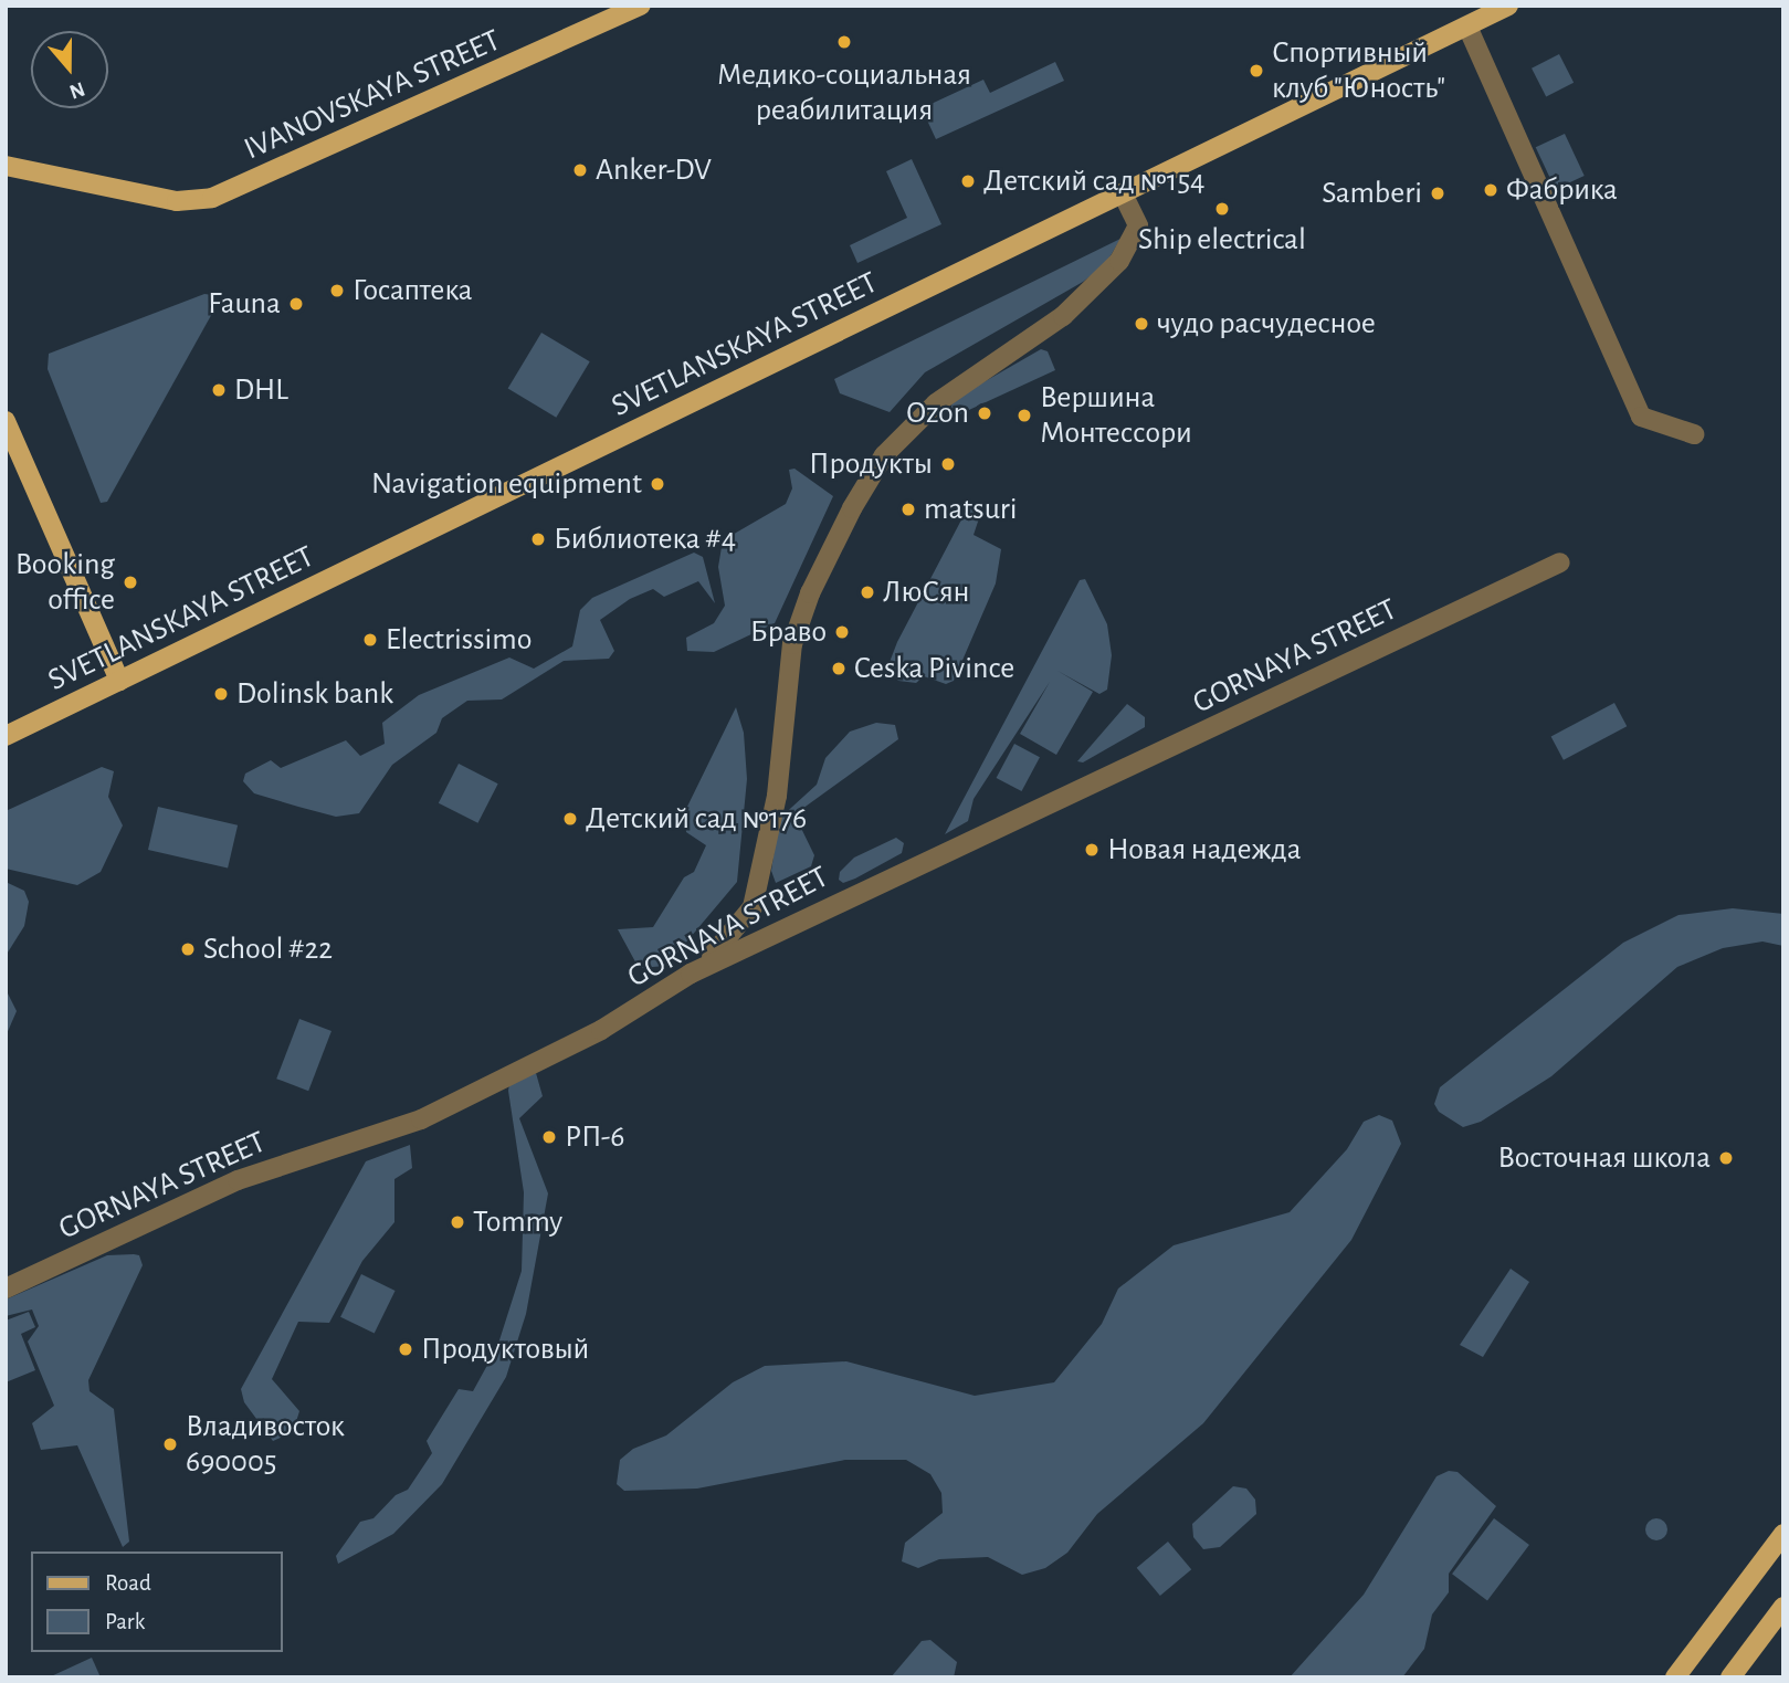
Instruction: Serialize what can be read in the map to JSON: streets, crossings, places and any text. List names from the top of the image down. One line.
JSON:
{"streets":{"main road":["IVANOVSKAYA STREET","SVETLANSKAYA STREET"],"street":["GORNAYA STREET"]},"places":["Медико-социальная реабилитация","Спортивный клуб \"Юность\"","Anker-DV","Детский сад №154","Фабрика","Samberi","Ship electrical","Госаптека","Fauna","чудо расчудесное","DHL","Ozon","Вершина Монтессори","Продукты","Navigation equipment","matsuri","Библиотека #4","Booking office","ЛюСян","Браво","Electrissimo","Ceska Pivince","Dolinsk bank","Детский сад №176","Новая надежда","School #22","РП-6","Восточная школа","Tommy","Продуктовый","Владивосток 690005"],"legend":["Road","Park"],"north":"bottom"}
